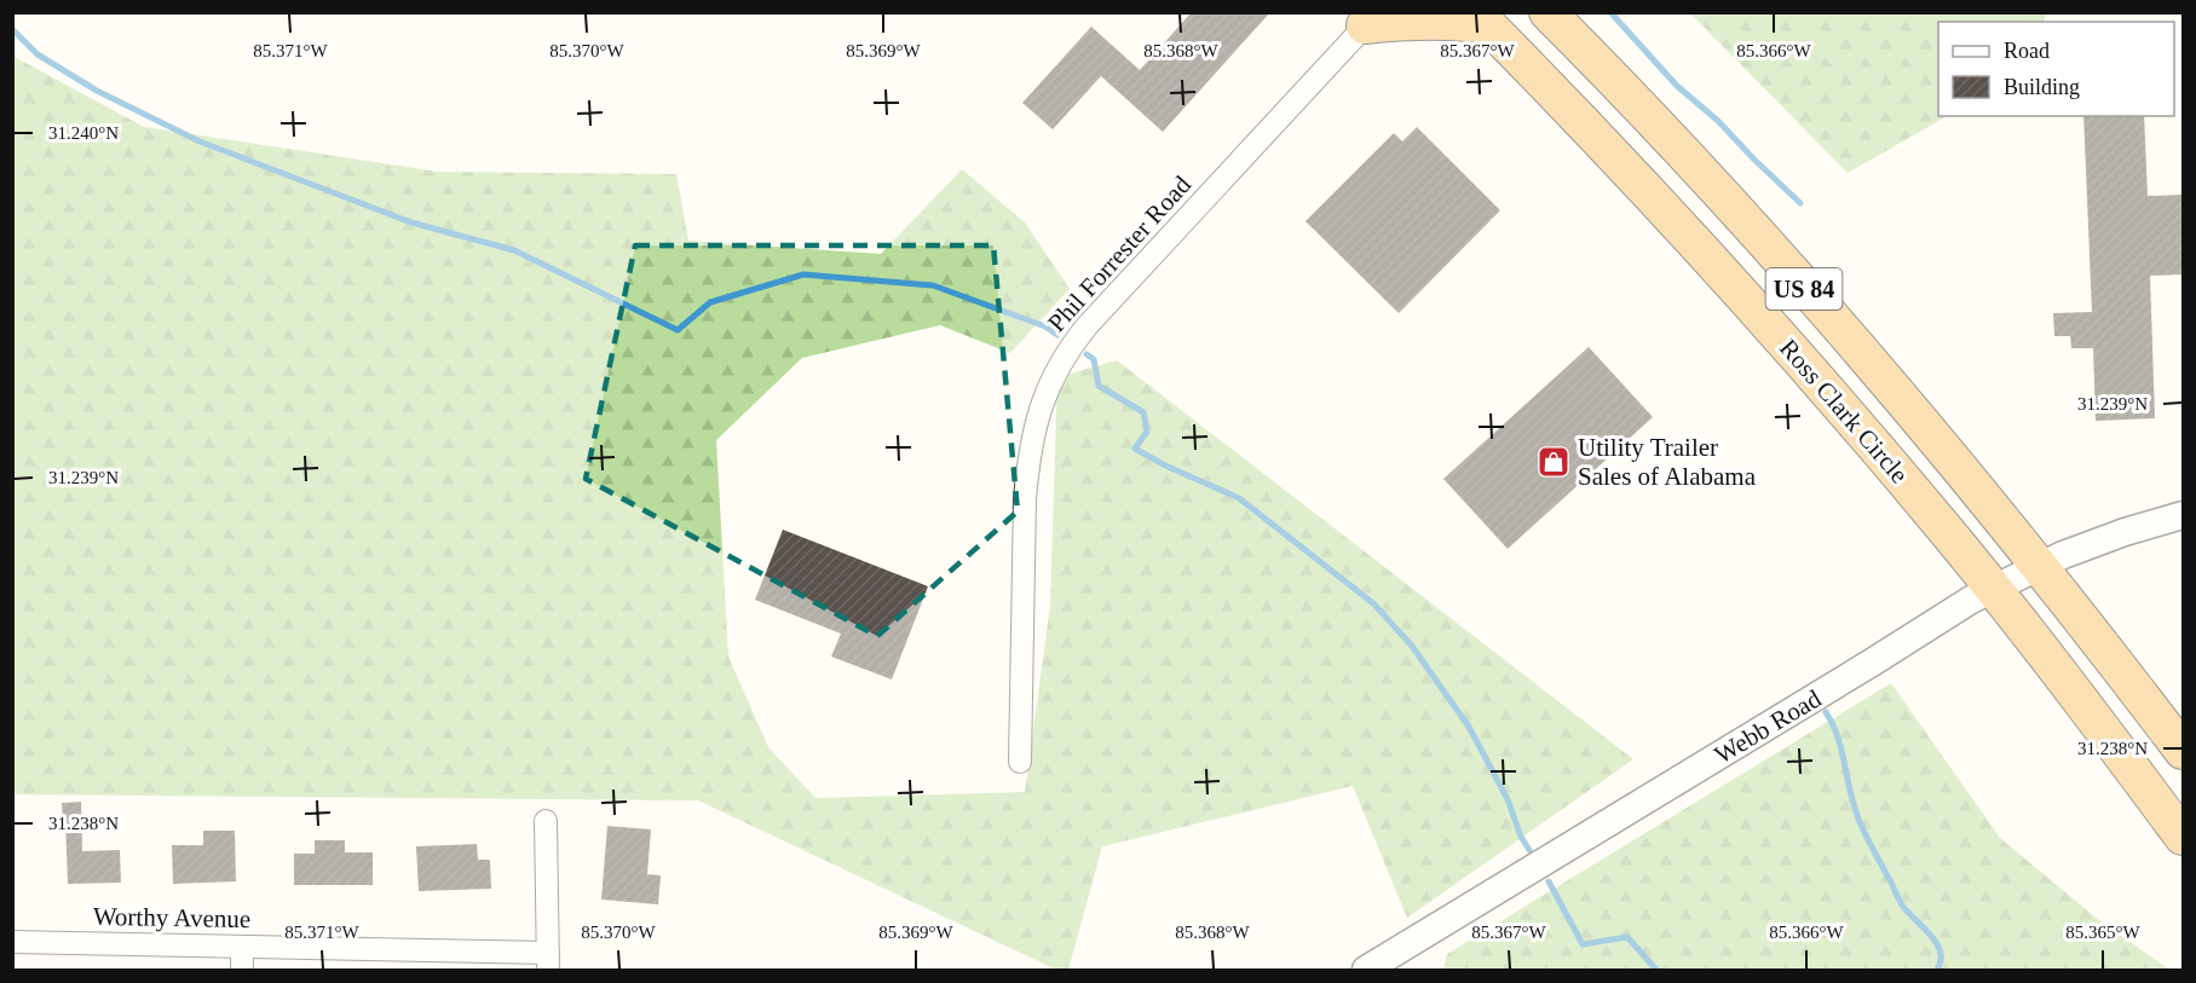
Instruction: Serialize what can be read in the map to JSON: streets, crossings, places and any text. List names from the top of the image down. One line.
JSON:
{"streets":{"highway":["US 84","Ross Clark Circle"],"street":["Phil Forrester Road","Webb Road","Worthy Avenue"]},"crossings":[["Ross Clark Circle","Webb Road"]],"places":{"shop":["Utility Trailer Sales of Alabama"]},"legend":["Road","Building"],"coordinates":["85.371°W","85.370°W","85.369°W","85.368°W","85.367°W","85.366°W","31.240°N","31.239°N","31.238°N","85.365°W"]}
